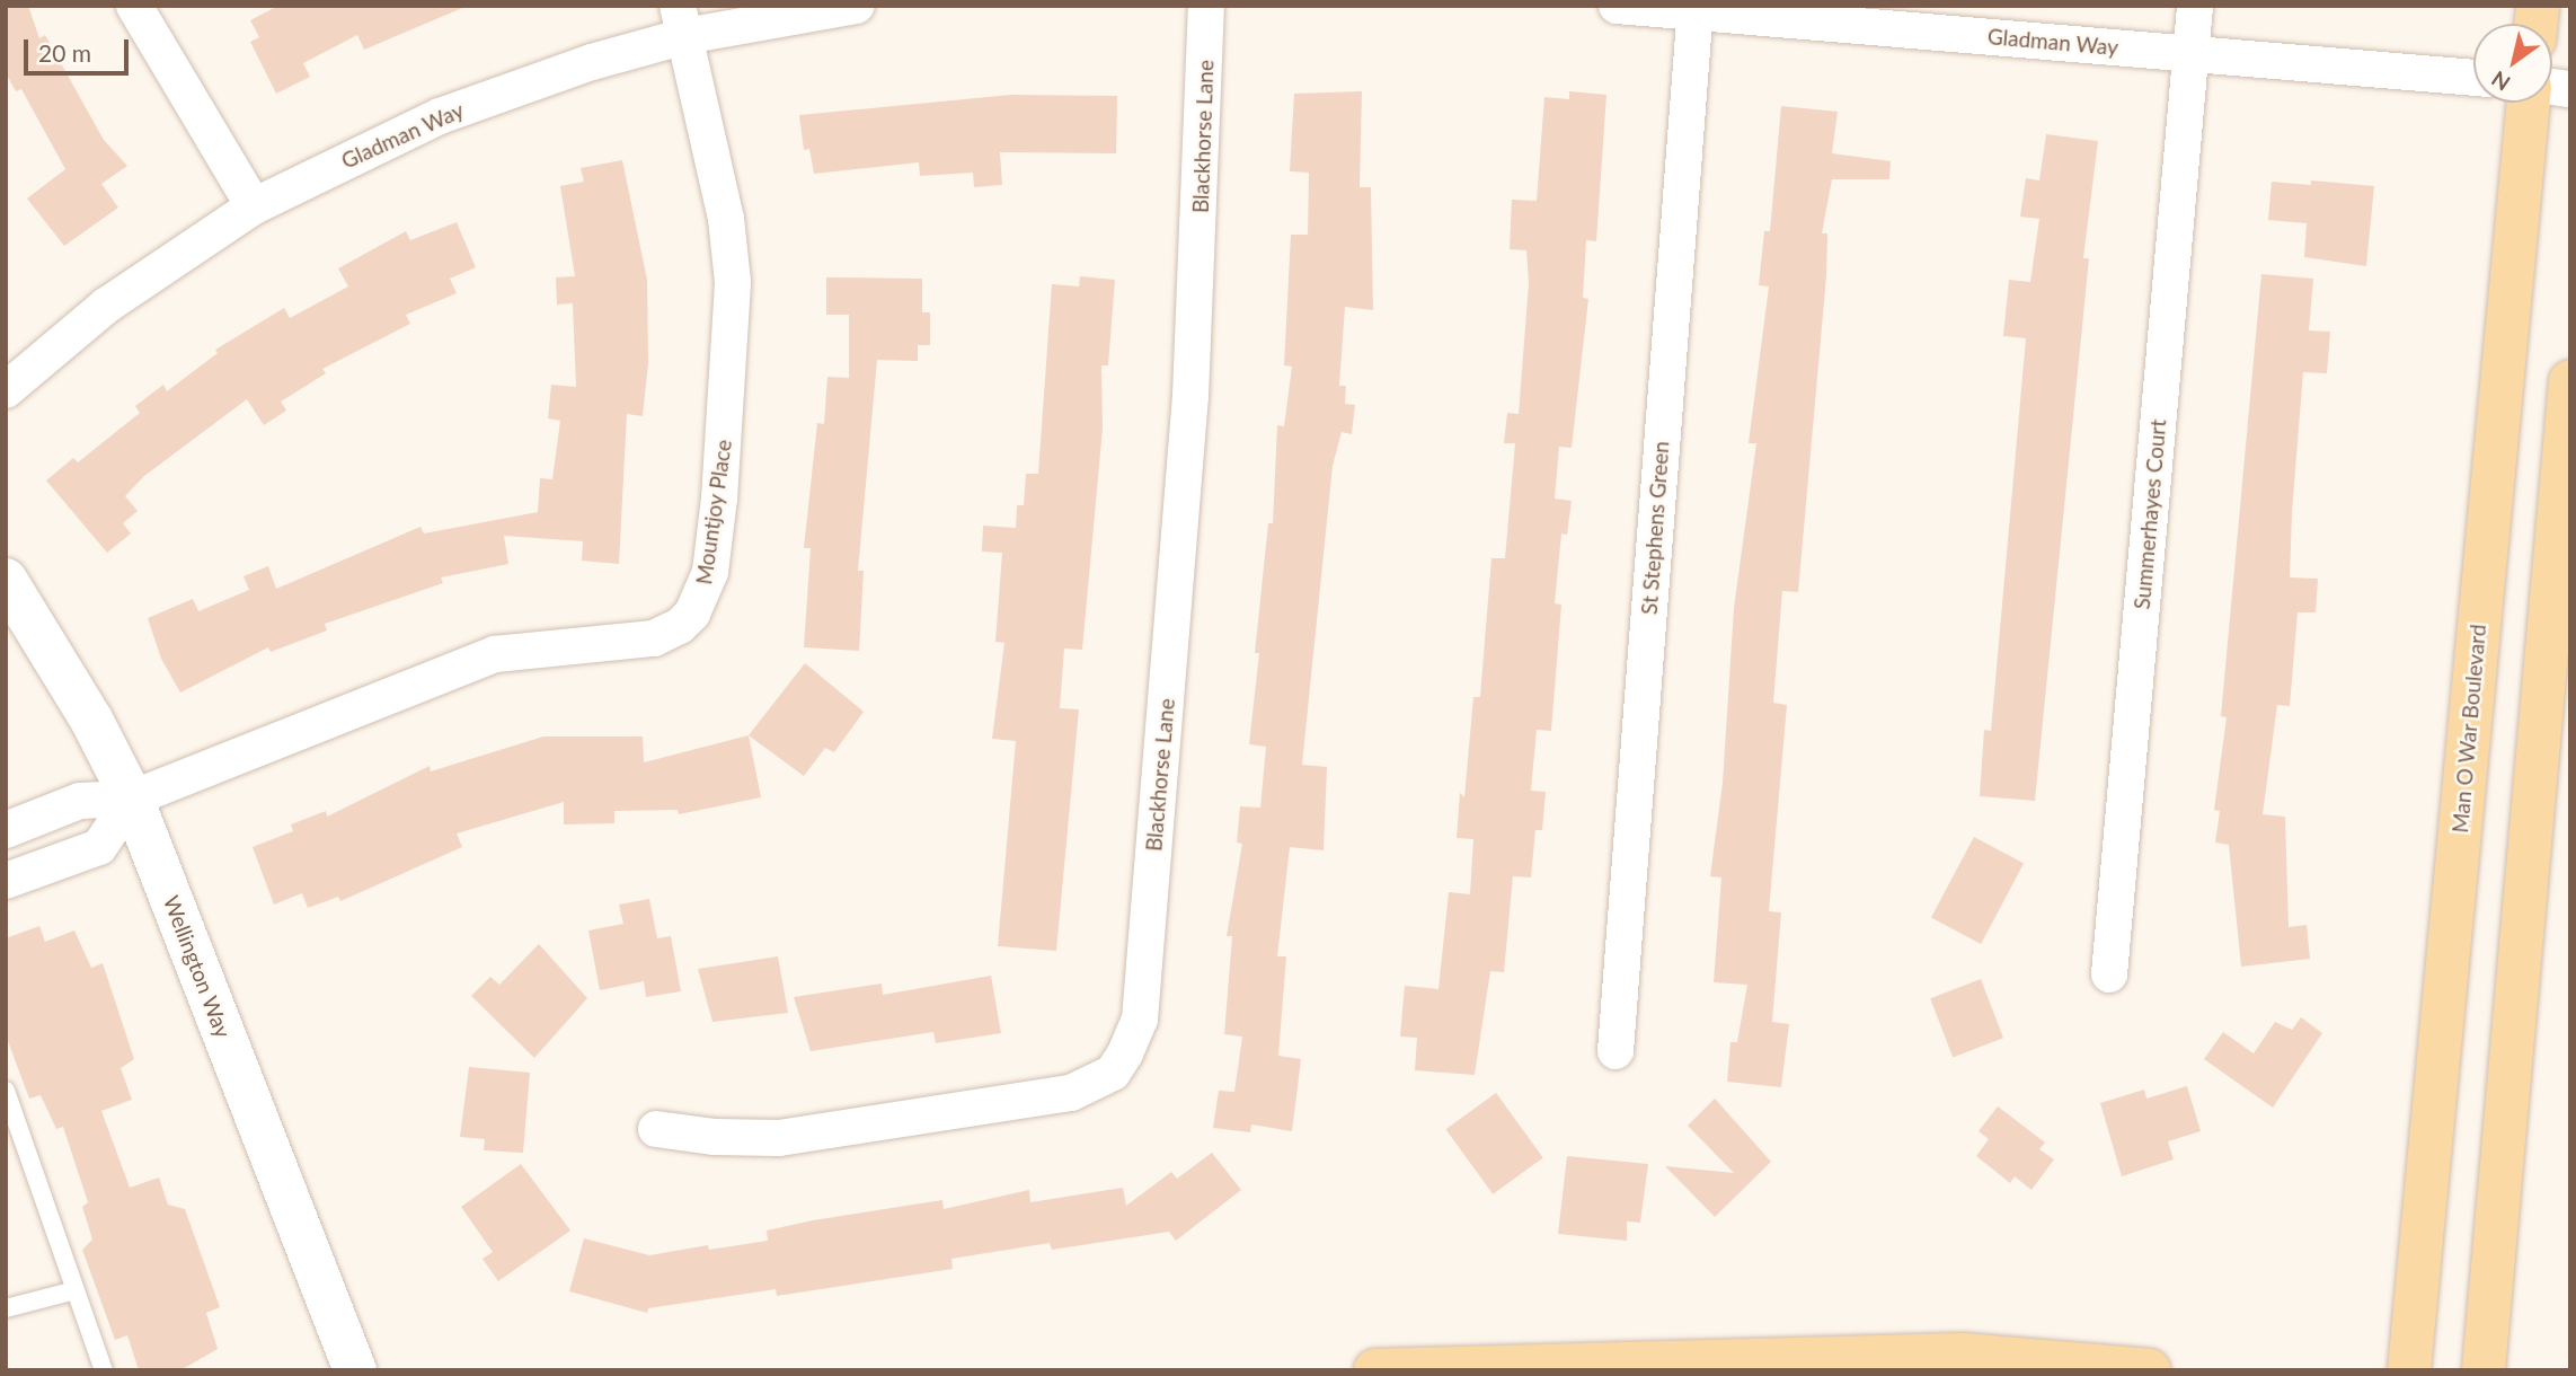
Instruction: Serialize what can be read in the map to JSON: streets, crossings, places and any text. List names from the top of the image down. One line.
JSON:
{"streets":{"main road":["Man O War Boulevard"],"street":["Gladman Way","Blackhorse Lane","Mountjoy Place","Summerhayes Court","St Stephens Green","Wellington Way"]},"crossings":[["Gladman Way","Mountjoy Place"],["Gladman Way","Summerhayes Court"],["Gladman Way","St Stephens Green"],["Mountjoy Place","Wellington Way"]],"scale_bar":"20 m","north":"bottom left"}
